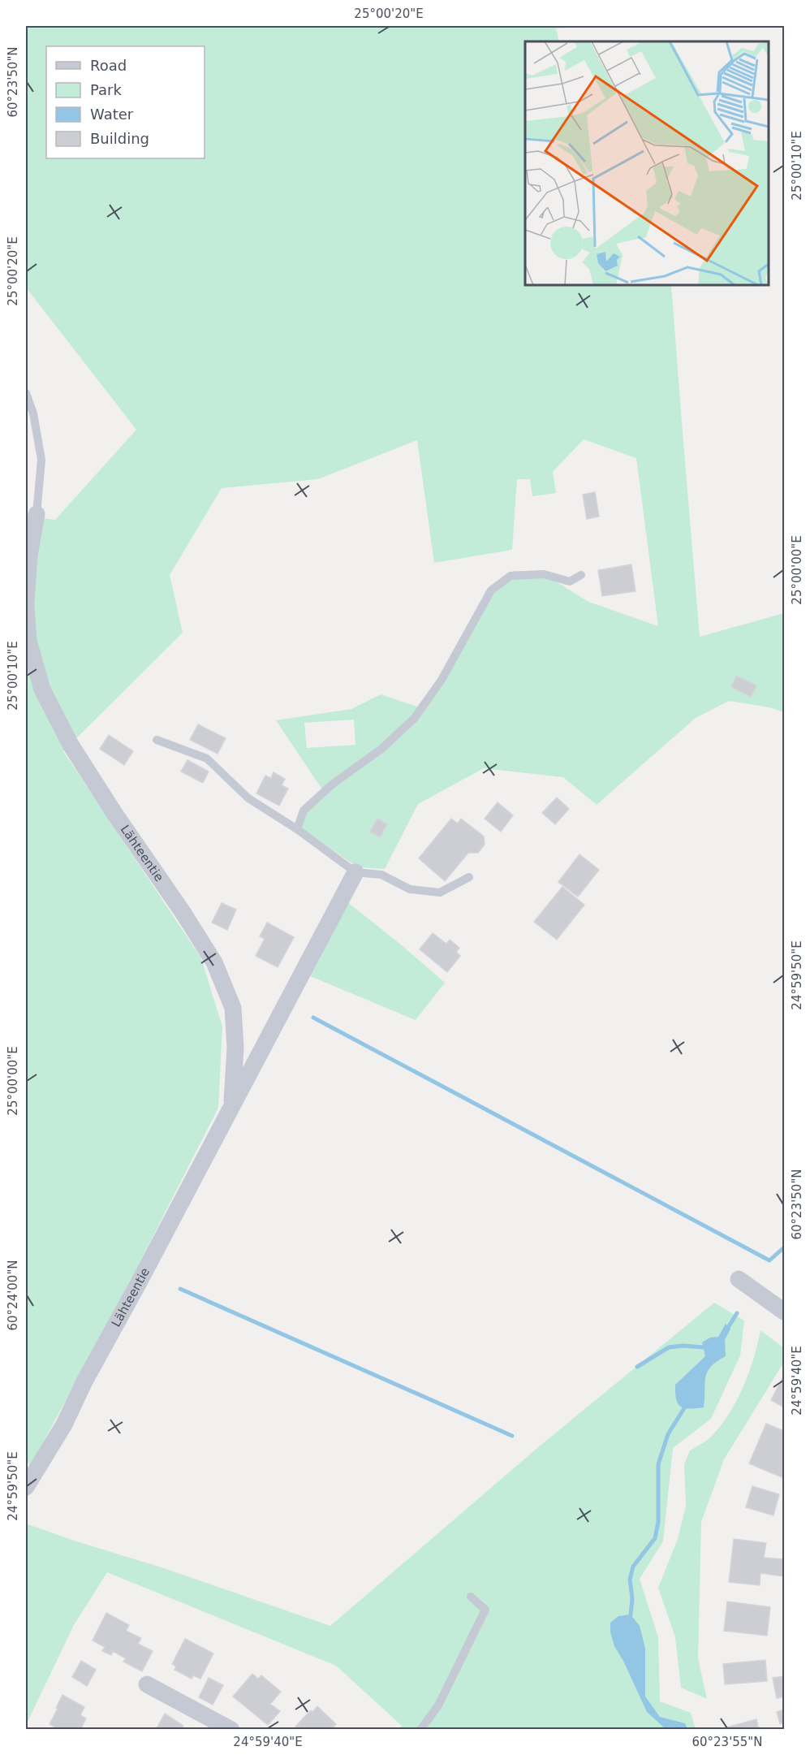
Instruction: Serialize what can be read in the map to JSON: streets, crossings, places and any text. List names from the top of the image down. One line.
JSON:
{"streets":{"street":["Lähteentie"]},"legend":["Road","Park","Water","Building"],"coordinates":["25°00'20\"E","60°23'50\"N","25°00'10\"E","25°00'00\"E","24°59'50\"E","60°24'00\"N","24°59'40\"E","60°23'55\"N"]}
